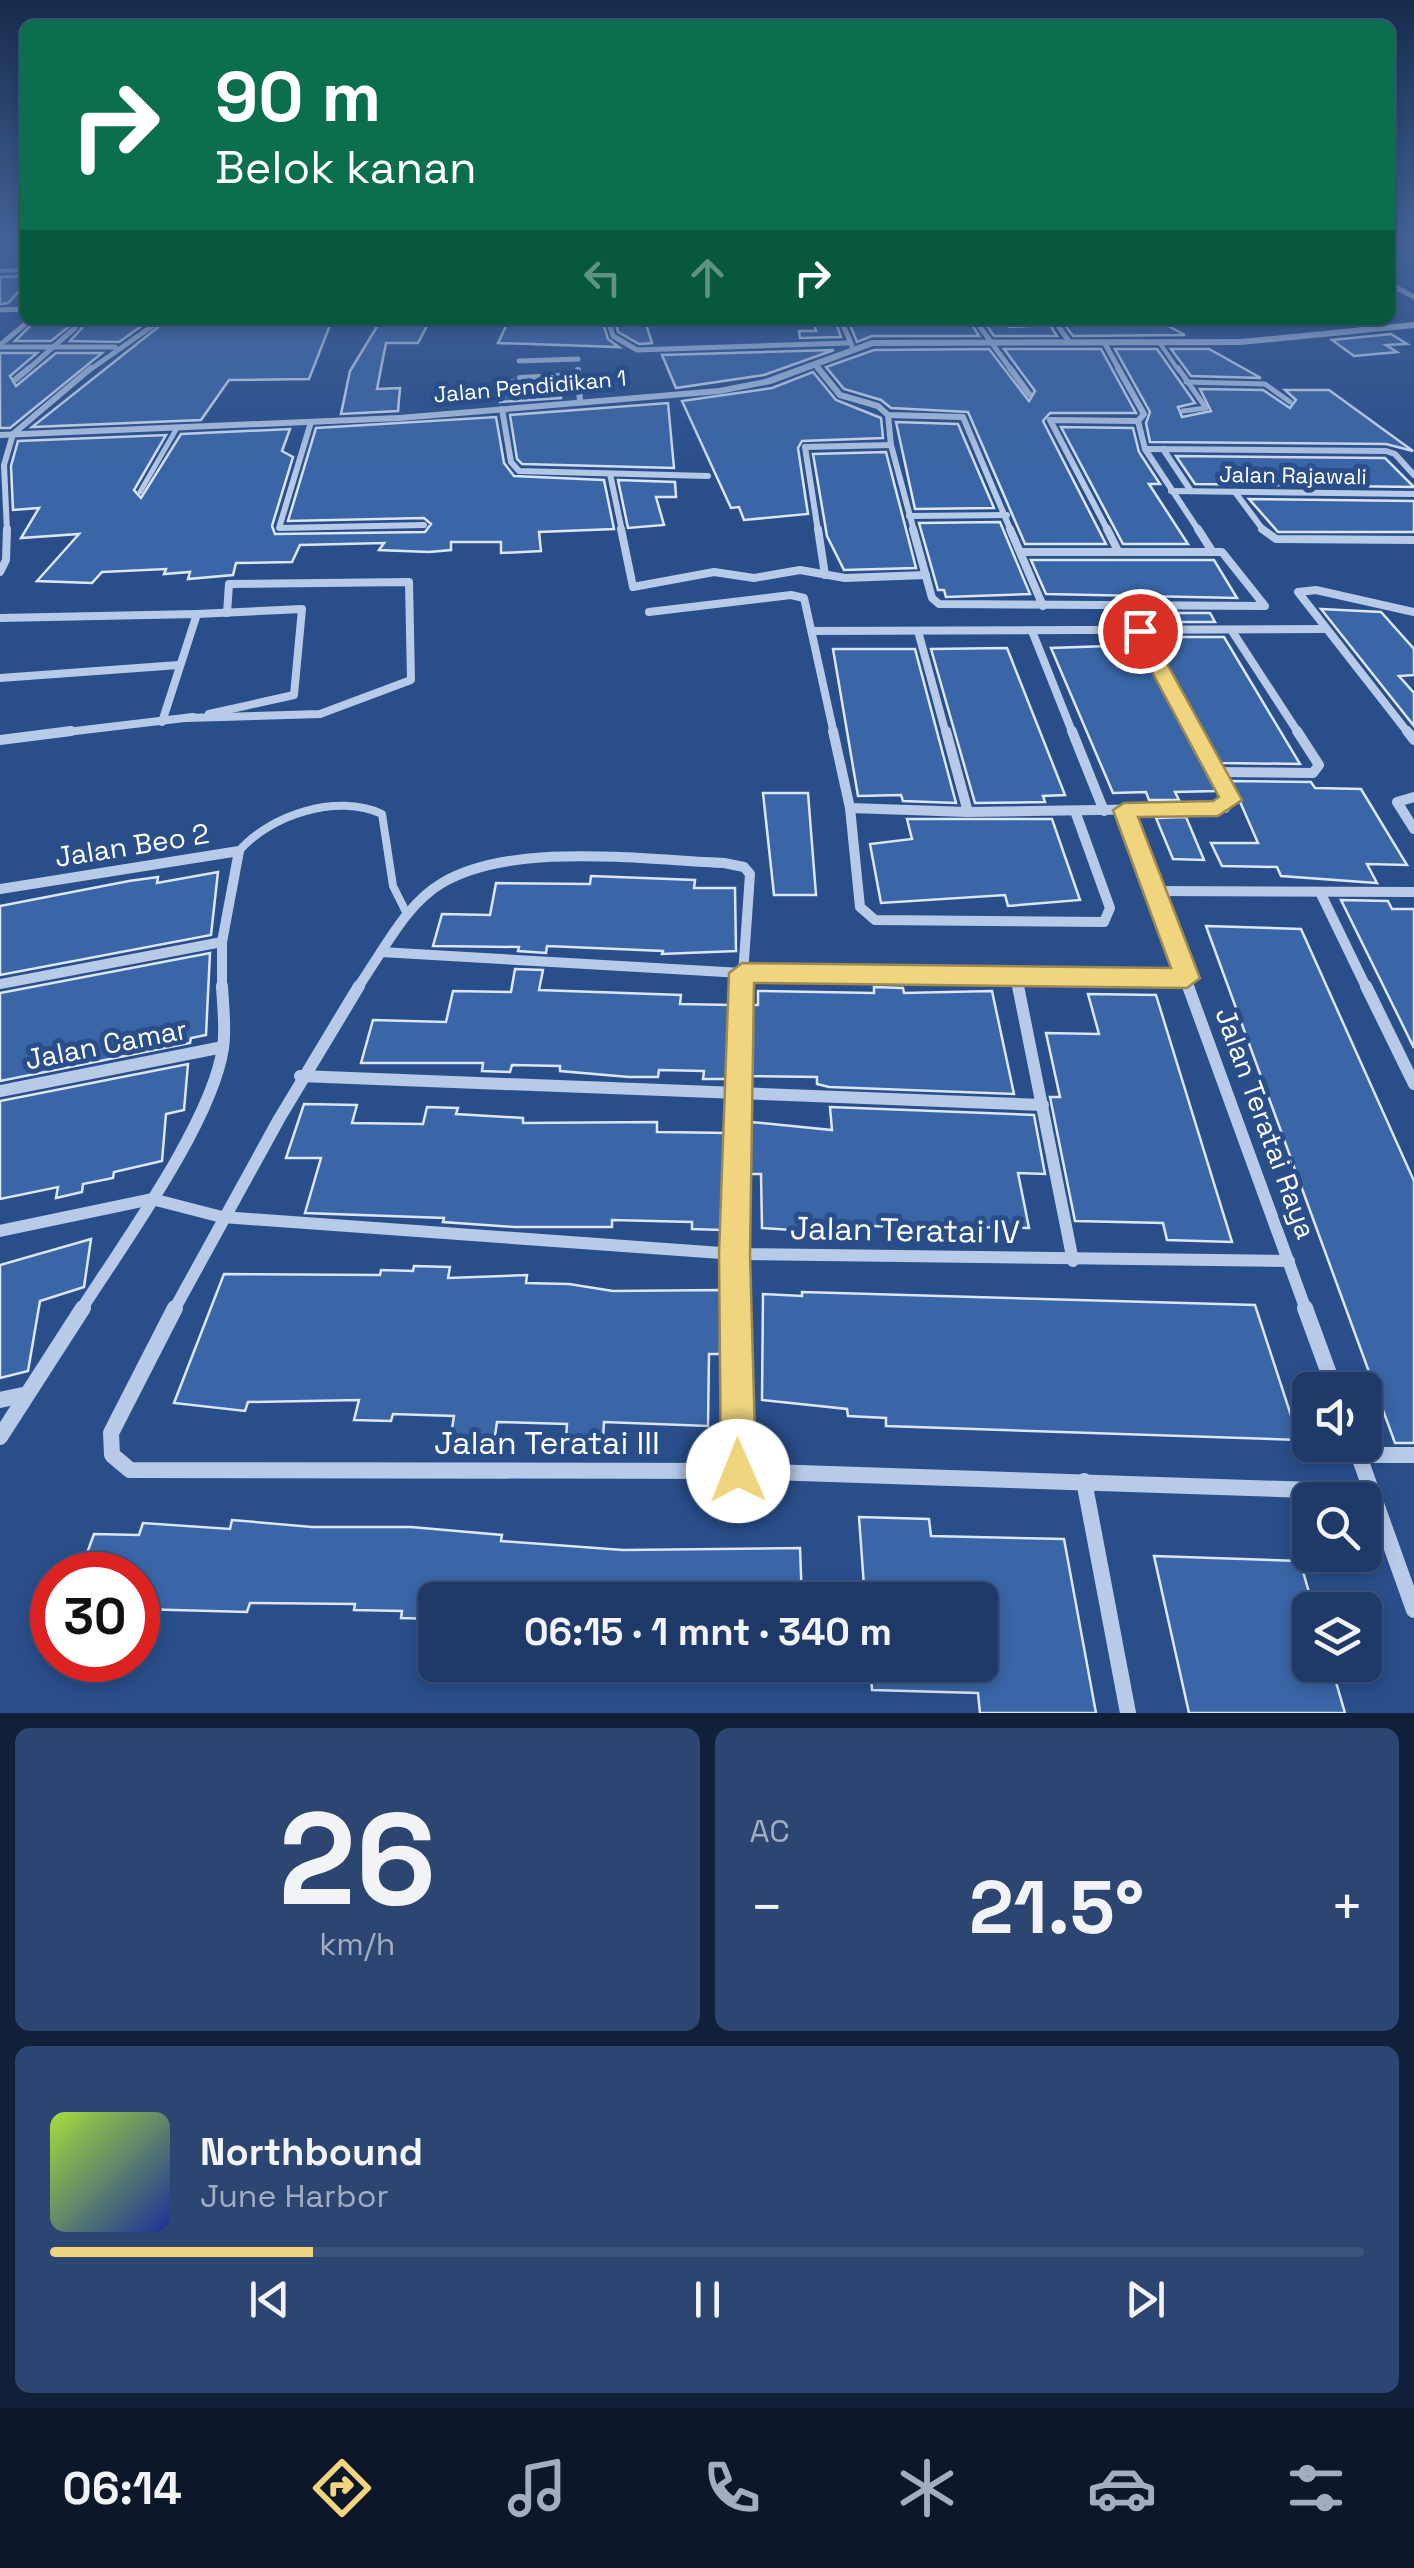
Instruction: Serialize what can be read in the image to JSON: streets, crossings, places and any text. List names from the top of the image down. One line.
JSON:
{"streets":{"street":["Jalan Pendidikan 1","Jalan Rajawali","Jalan Beo 2","Jalan Camar","Jalan Teratai Raya","Jalan Teratai IV","Jalan Teratai III"]},"crossings":[["Jalan Beo 2","Jalan Camar"],["Jalan Beo 2","Jalan Teratai IV"],["Jalan Teratai Raya","Jalan Teratai IV"],["Jalan Teratai IV","Jalan Teratai III"]],"page":{"turn":["90 m","Belok kanan"],"limit":"30","trip":"06:15 · 1 mnt · 340 m","tile":[["26","km/h"],"AC"],"heat":["−","21.5°","+"],"song":["Northbound","June Harbor"],"tabs":"06:14"}}
